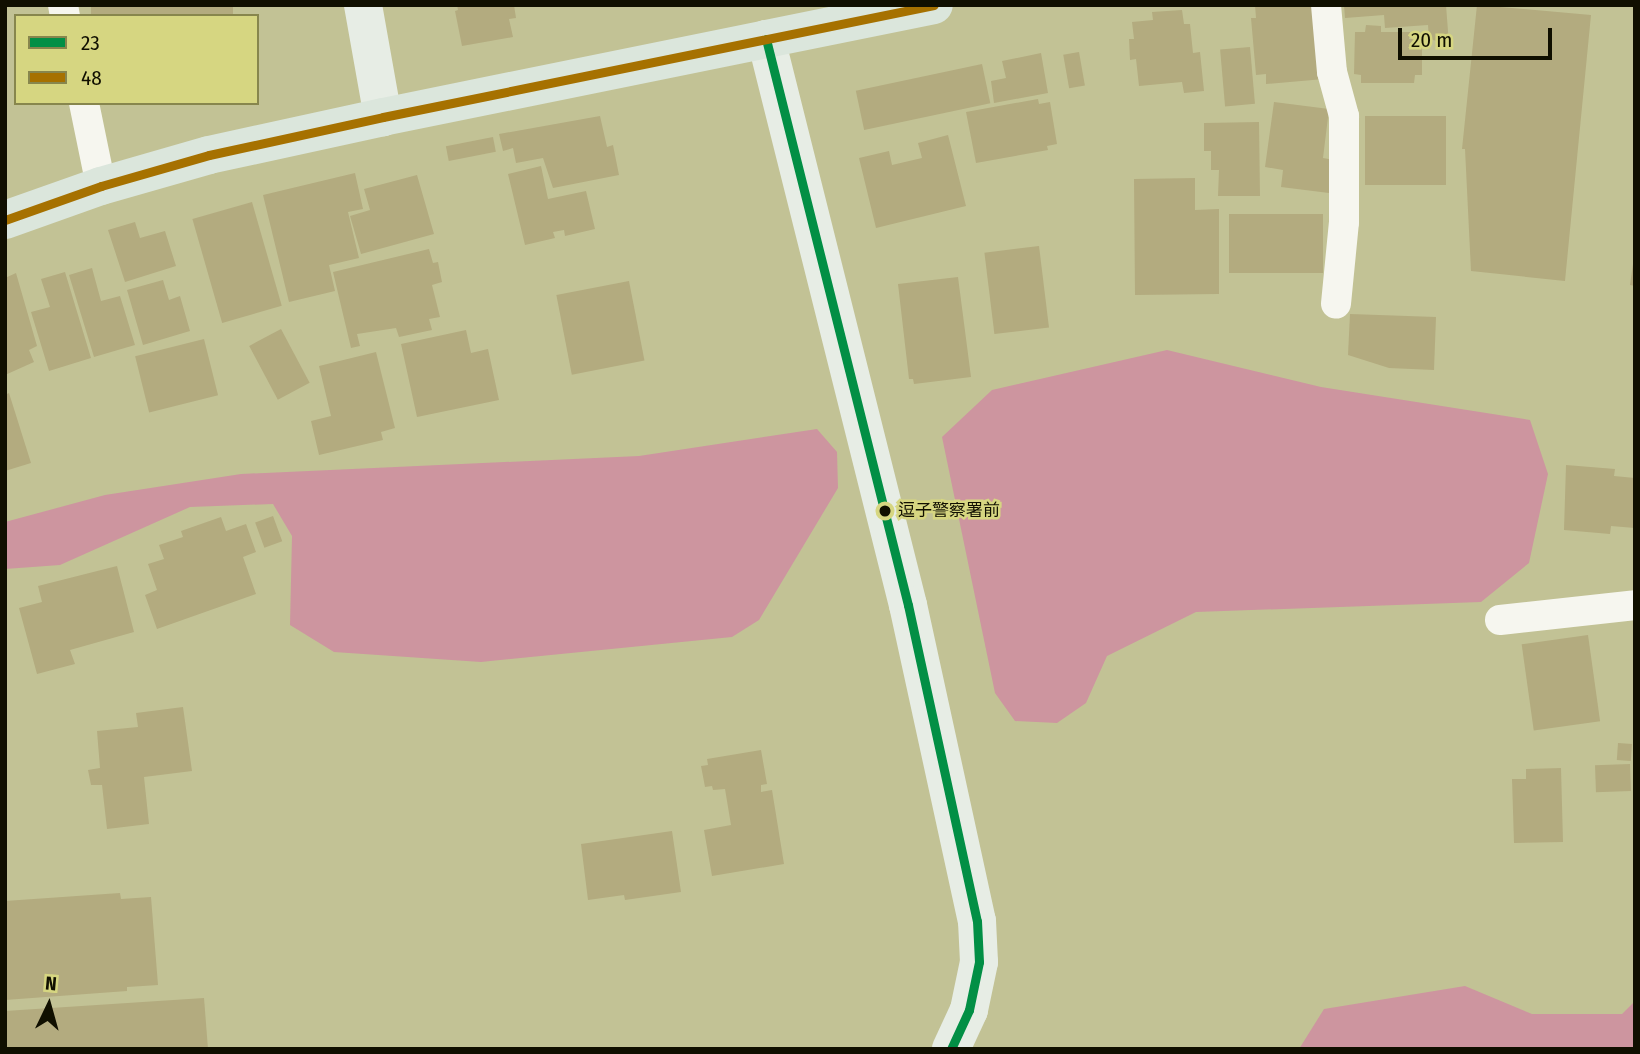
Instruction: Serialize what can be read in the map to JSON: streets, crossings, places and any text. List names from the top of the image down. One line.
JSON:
{"places":["逗子警察署前"],"lines":["transit line 48","transit line 23"],"legend":["23","48"],"scale_bar":"20 m","north":"top"}
